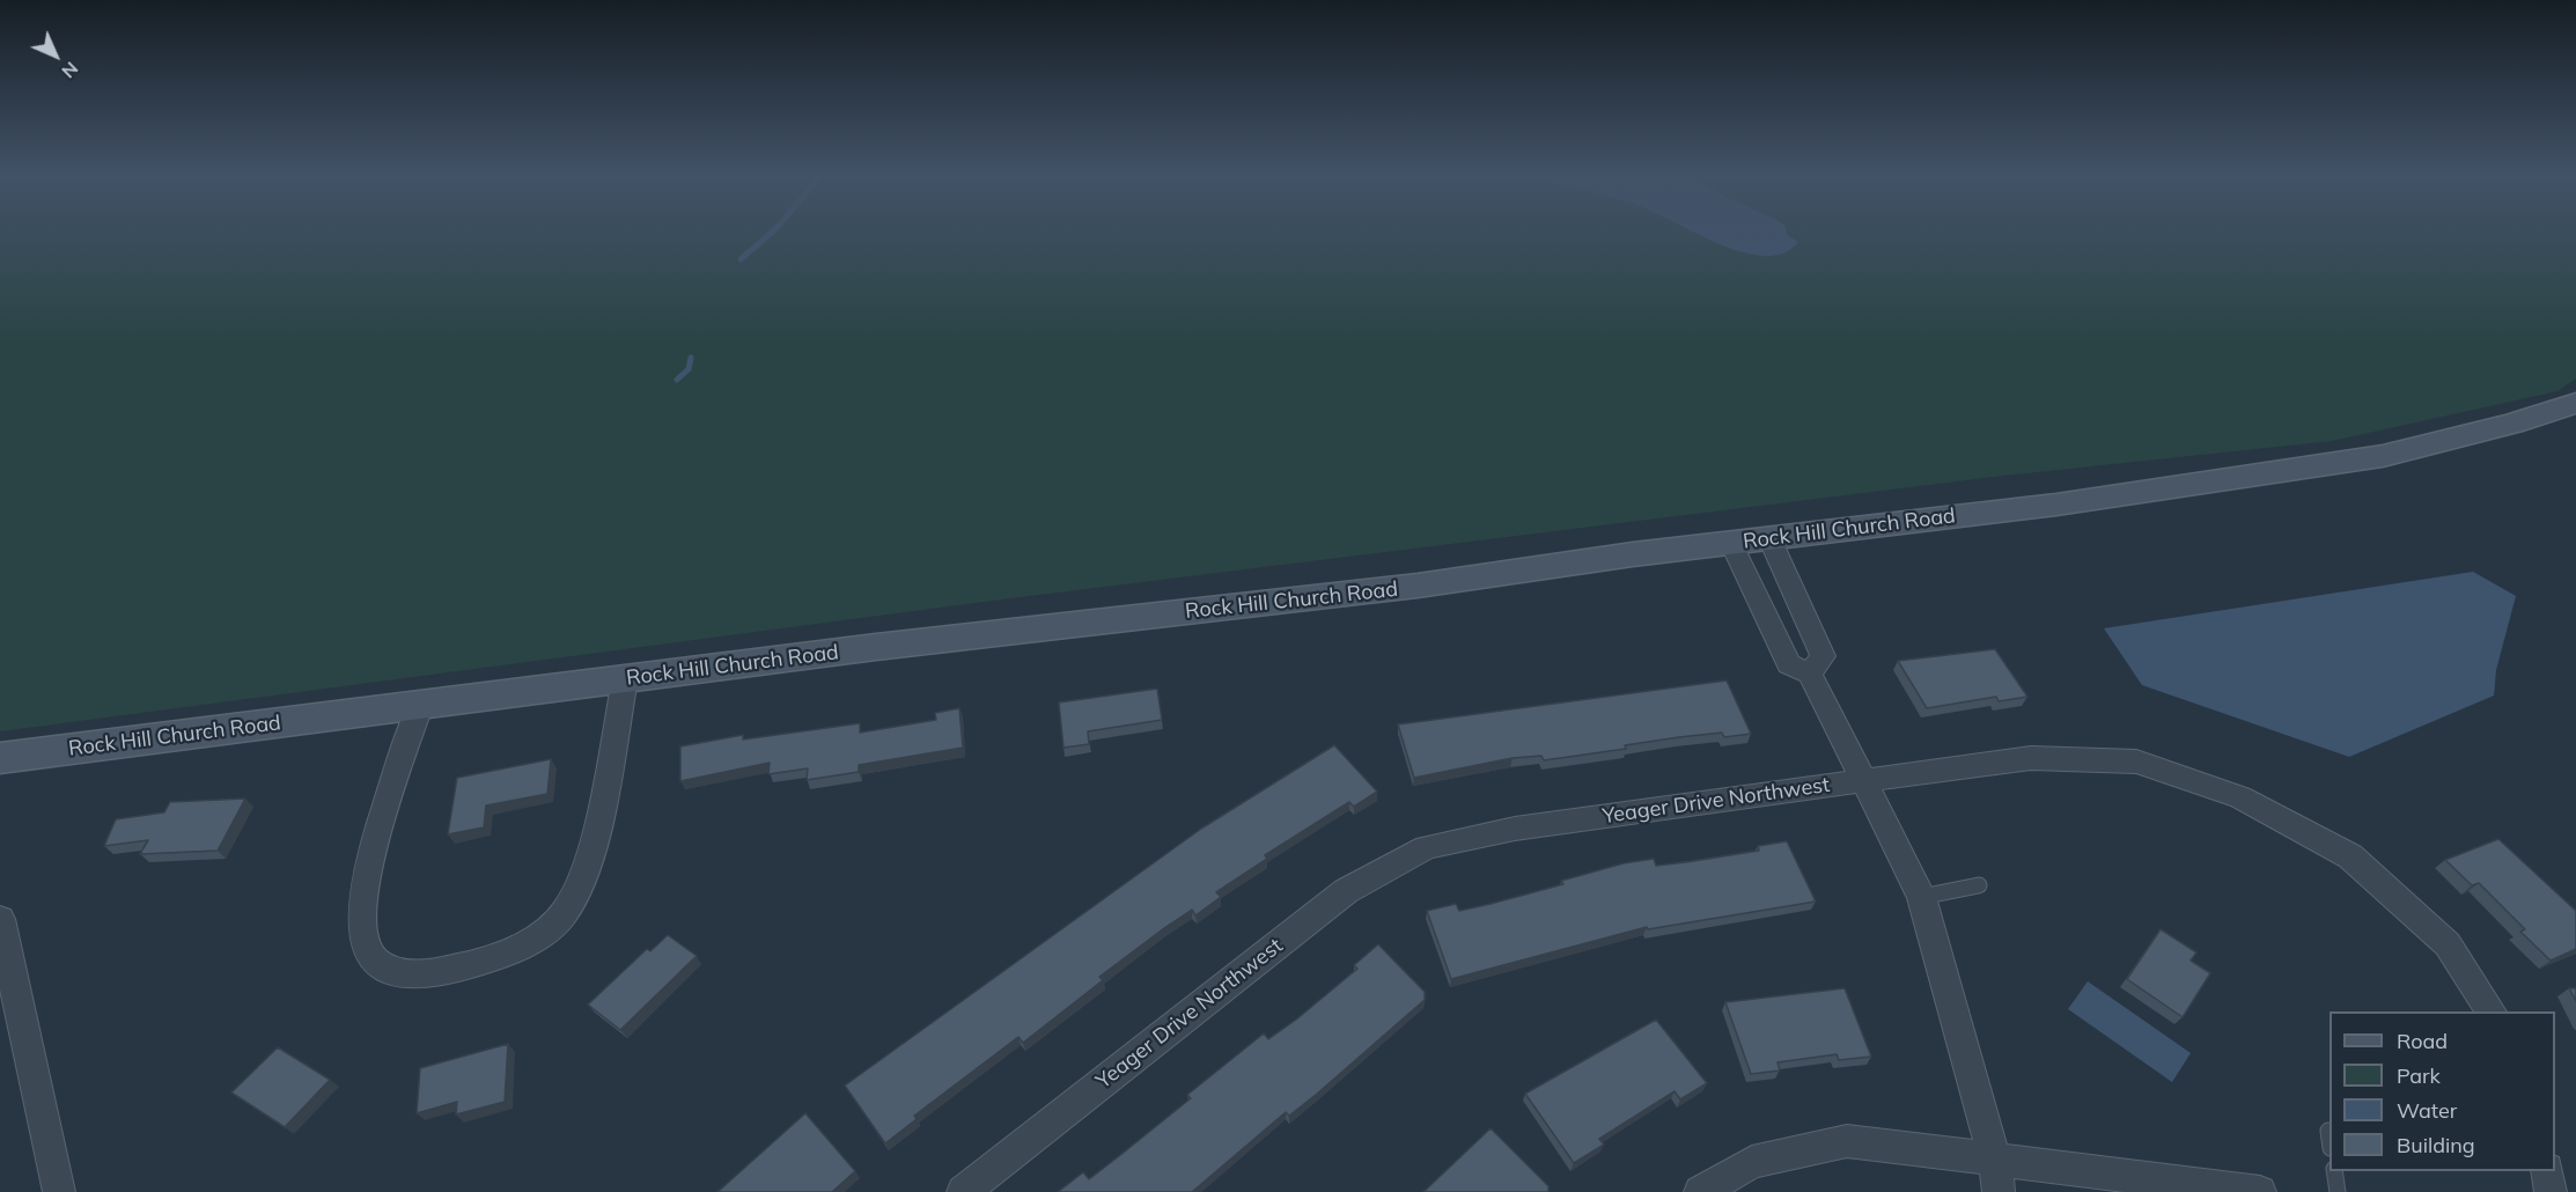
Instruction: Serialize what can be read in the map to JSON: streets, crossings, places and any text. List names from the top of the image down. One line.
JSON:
{"streets":{"main road":["Rock Hill Church Road"],"street":["Yeager Drive Northwest"]},"legend":["Road","Park","Water","Building"],"north":"bottom right"}
